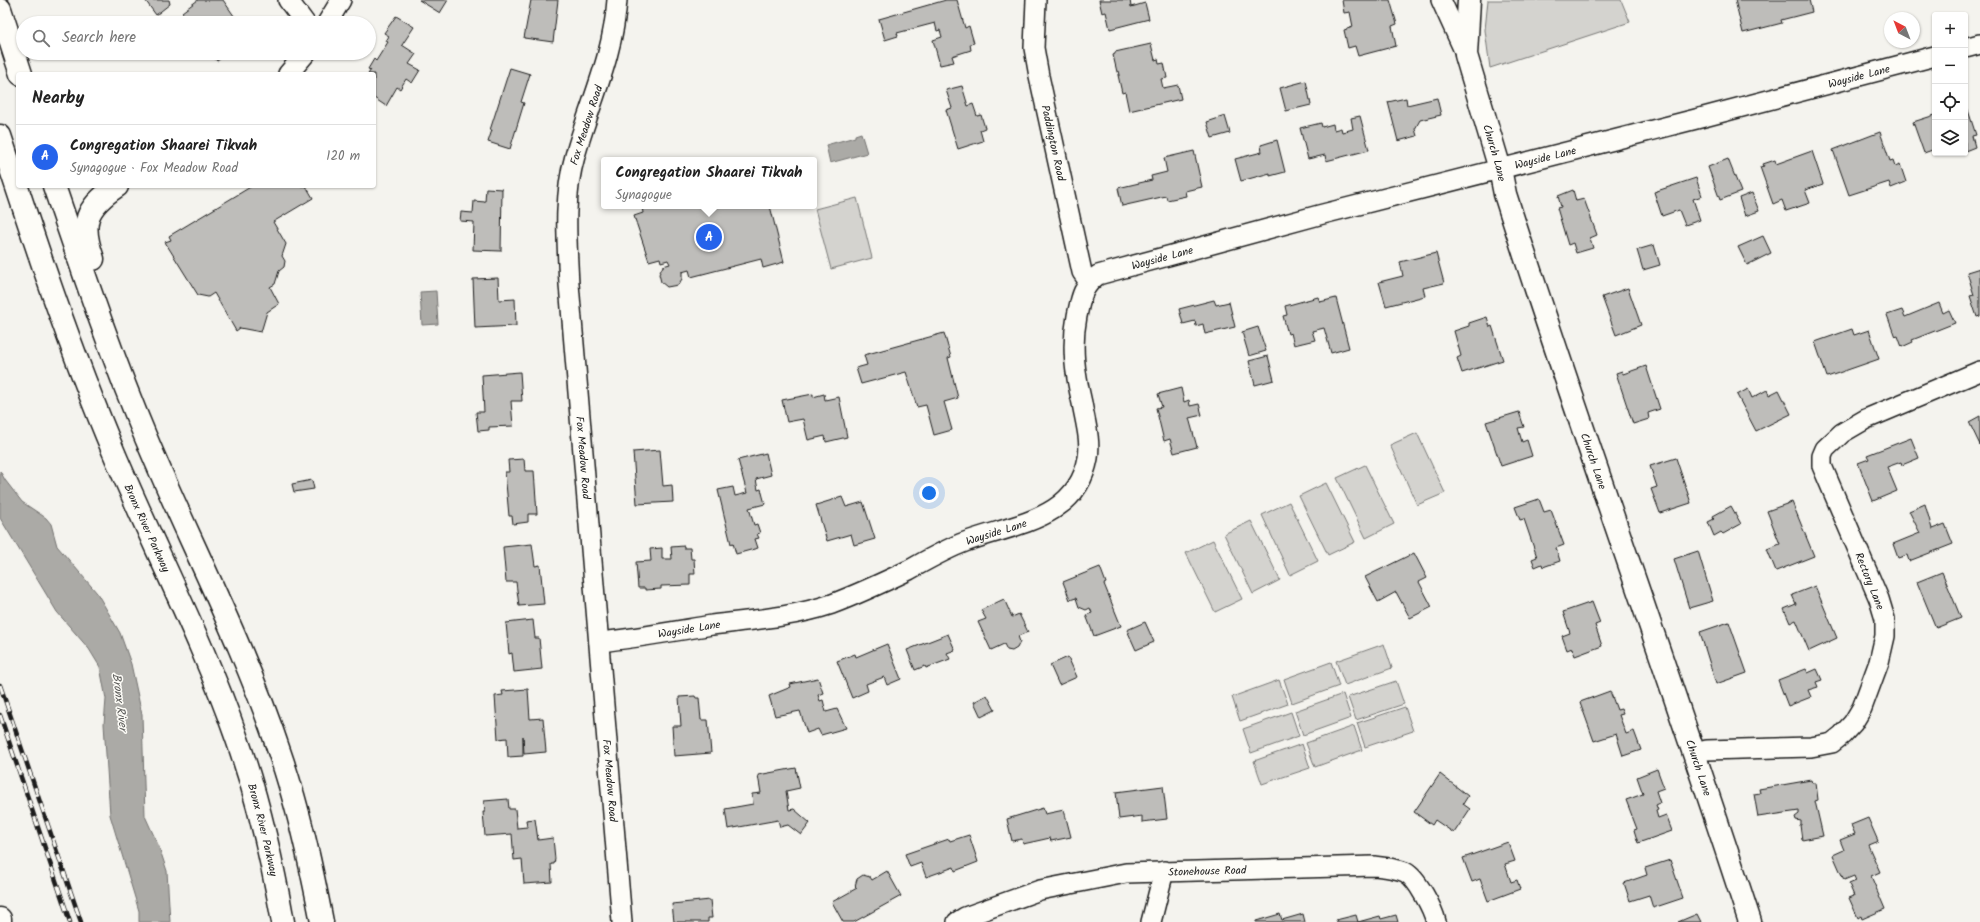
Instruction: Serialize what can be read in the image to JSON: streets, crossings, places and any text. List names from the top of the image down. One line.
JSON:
{"streets":{"main road":["Church Lane","Bronx River Parkway"],"street":["Wayside Lane","Fox Meadow Road","Paddington Road","Rectory Lane","Stonehouse Road"]},"crossings":[["Wayside Lane","Fox Meadow Road"],["Wayside Lane","Paddington Road"],["Wayside Lane","Church Lane"],["Church Lane","Rectory Lane"]],"water":["Bronx River"],"north":"top left","page":{"map_buttons":["+","−"],"search":"Search here","heading":"Nearby","list":[{"mark":"A","name":"Congregation Shaarei Tikvah","note":"Synagogue · Fox Meadow Road","value":"120 m"}],"popup":["Congregation Shaarei Tikvah","Synagogue"],"pins":"A"}}
